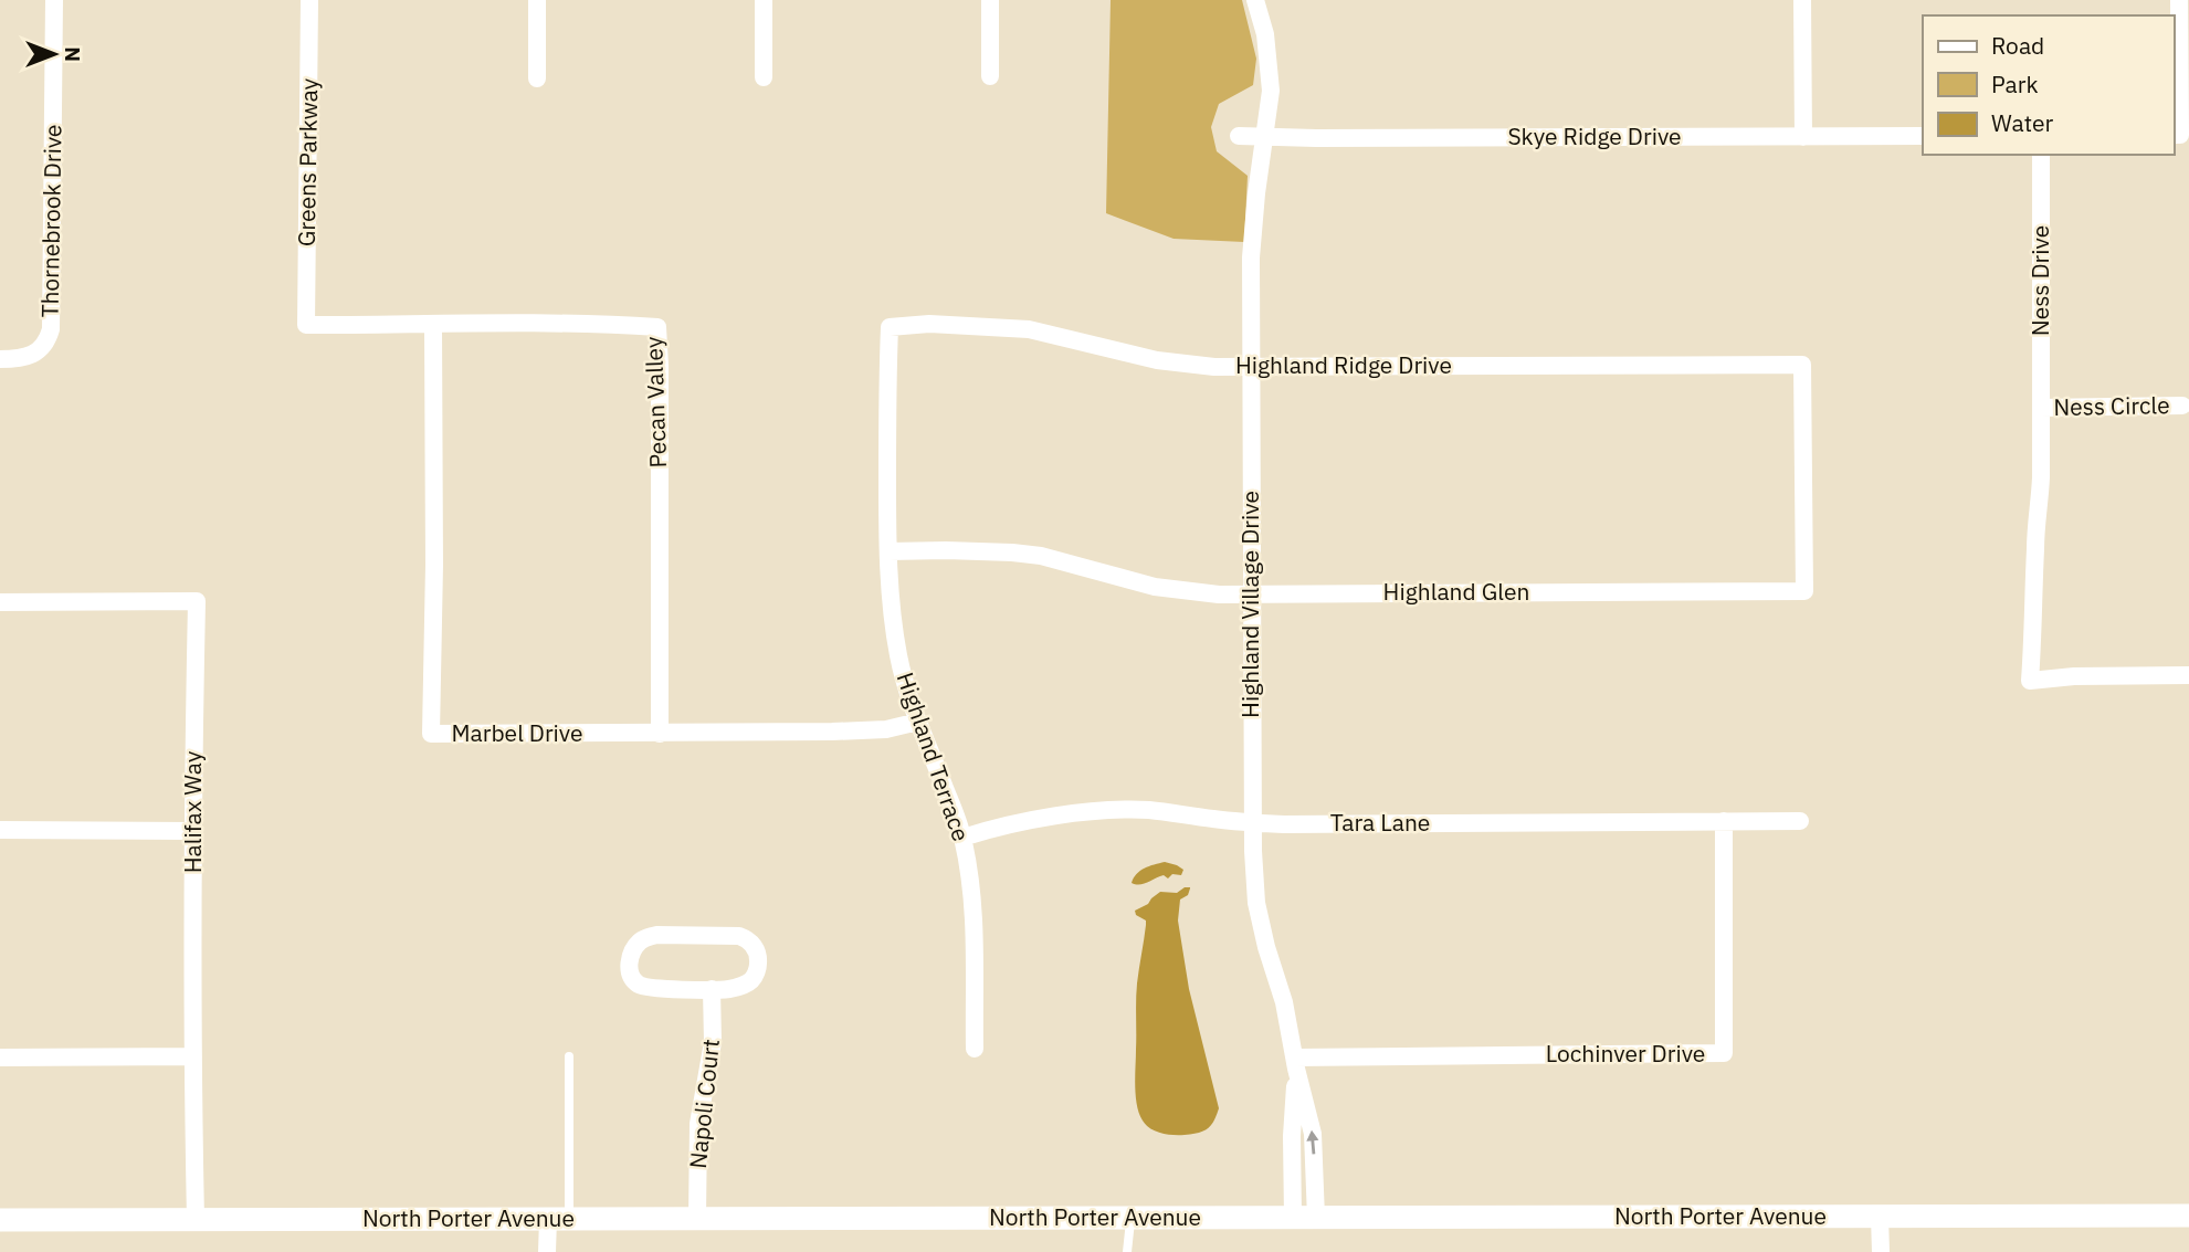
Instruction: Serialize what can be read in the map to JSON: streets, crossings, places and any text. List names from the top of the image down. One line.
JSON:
{"streets":{"main road":["North Porter Avenue"],"street":["Skye Ridge Drive","Greens Parkway","Thornebrook Drive","Ness Drive","Highland Ridge Drive","Pecan Valley","Ness Circle","Highland Glen","Highland Village Drive","Marbel Drive","Highland Terrace","Halifax Way","Tara Lane","Lochinver Drive","Napoli Court"]},"crossings":[["Skye Ridge Drive","Highland Village Drive"],["Greens Parkway","Pecan Valley"],["Ness Drive","Ness Circle"],["Highland Ridge Drive","Highland Glen"],["Highland Ridge Drive","Highland Village Drive"],["Highland Ridge Drive","Highland Terrace"],["Pecan Valley","Marbel Drive"],["Highland Glen","Highland Village Drive"],["Highland Glen","Highland Terrace"],["Highland Village Drive","Tara Lane"],["Highland Village Drive","Lochinver Drive"],["Highland Village Drive","North Porter Avenue"],["Marbel Drive","Highland Terrace"],["Highland Terrace","Tara Lane"],["Halifax Way","North Porter Avenue"],["Tara Lane","Lochinver Drive"],["Napoli Court","North Porter Avenue"]],"legend":["Road","Park","Water"],"north":"right"}
